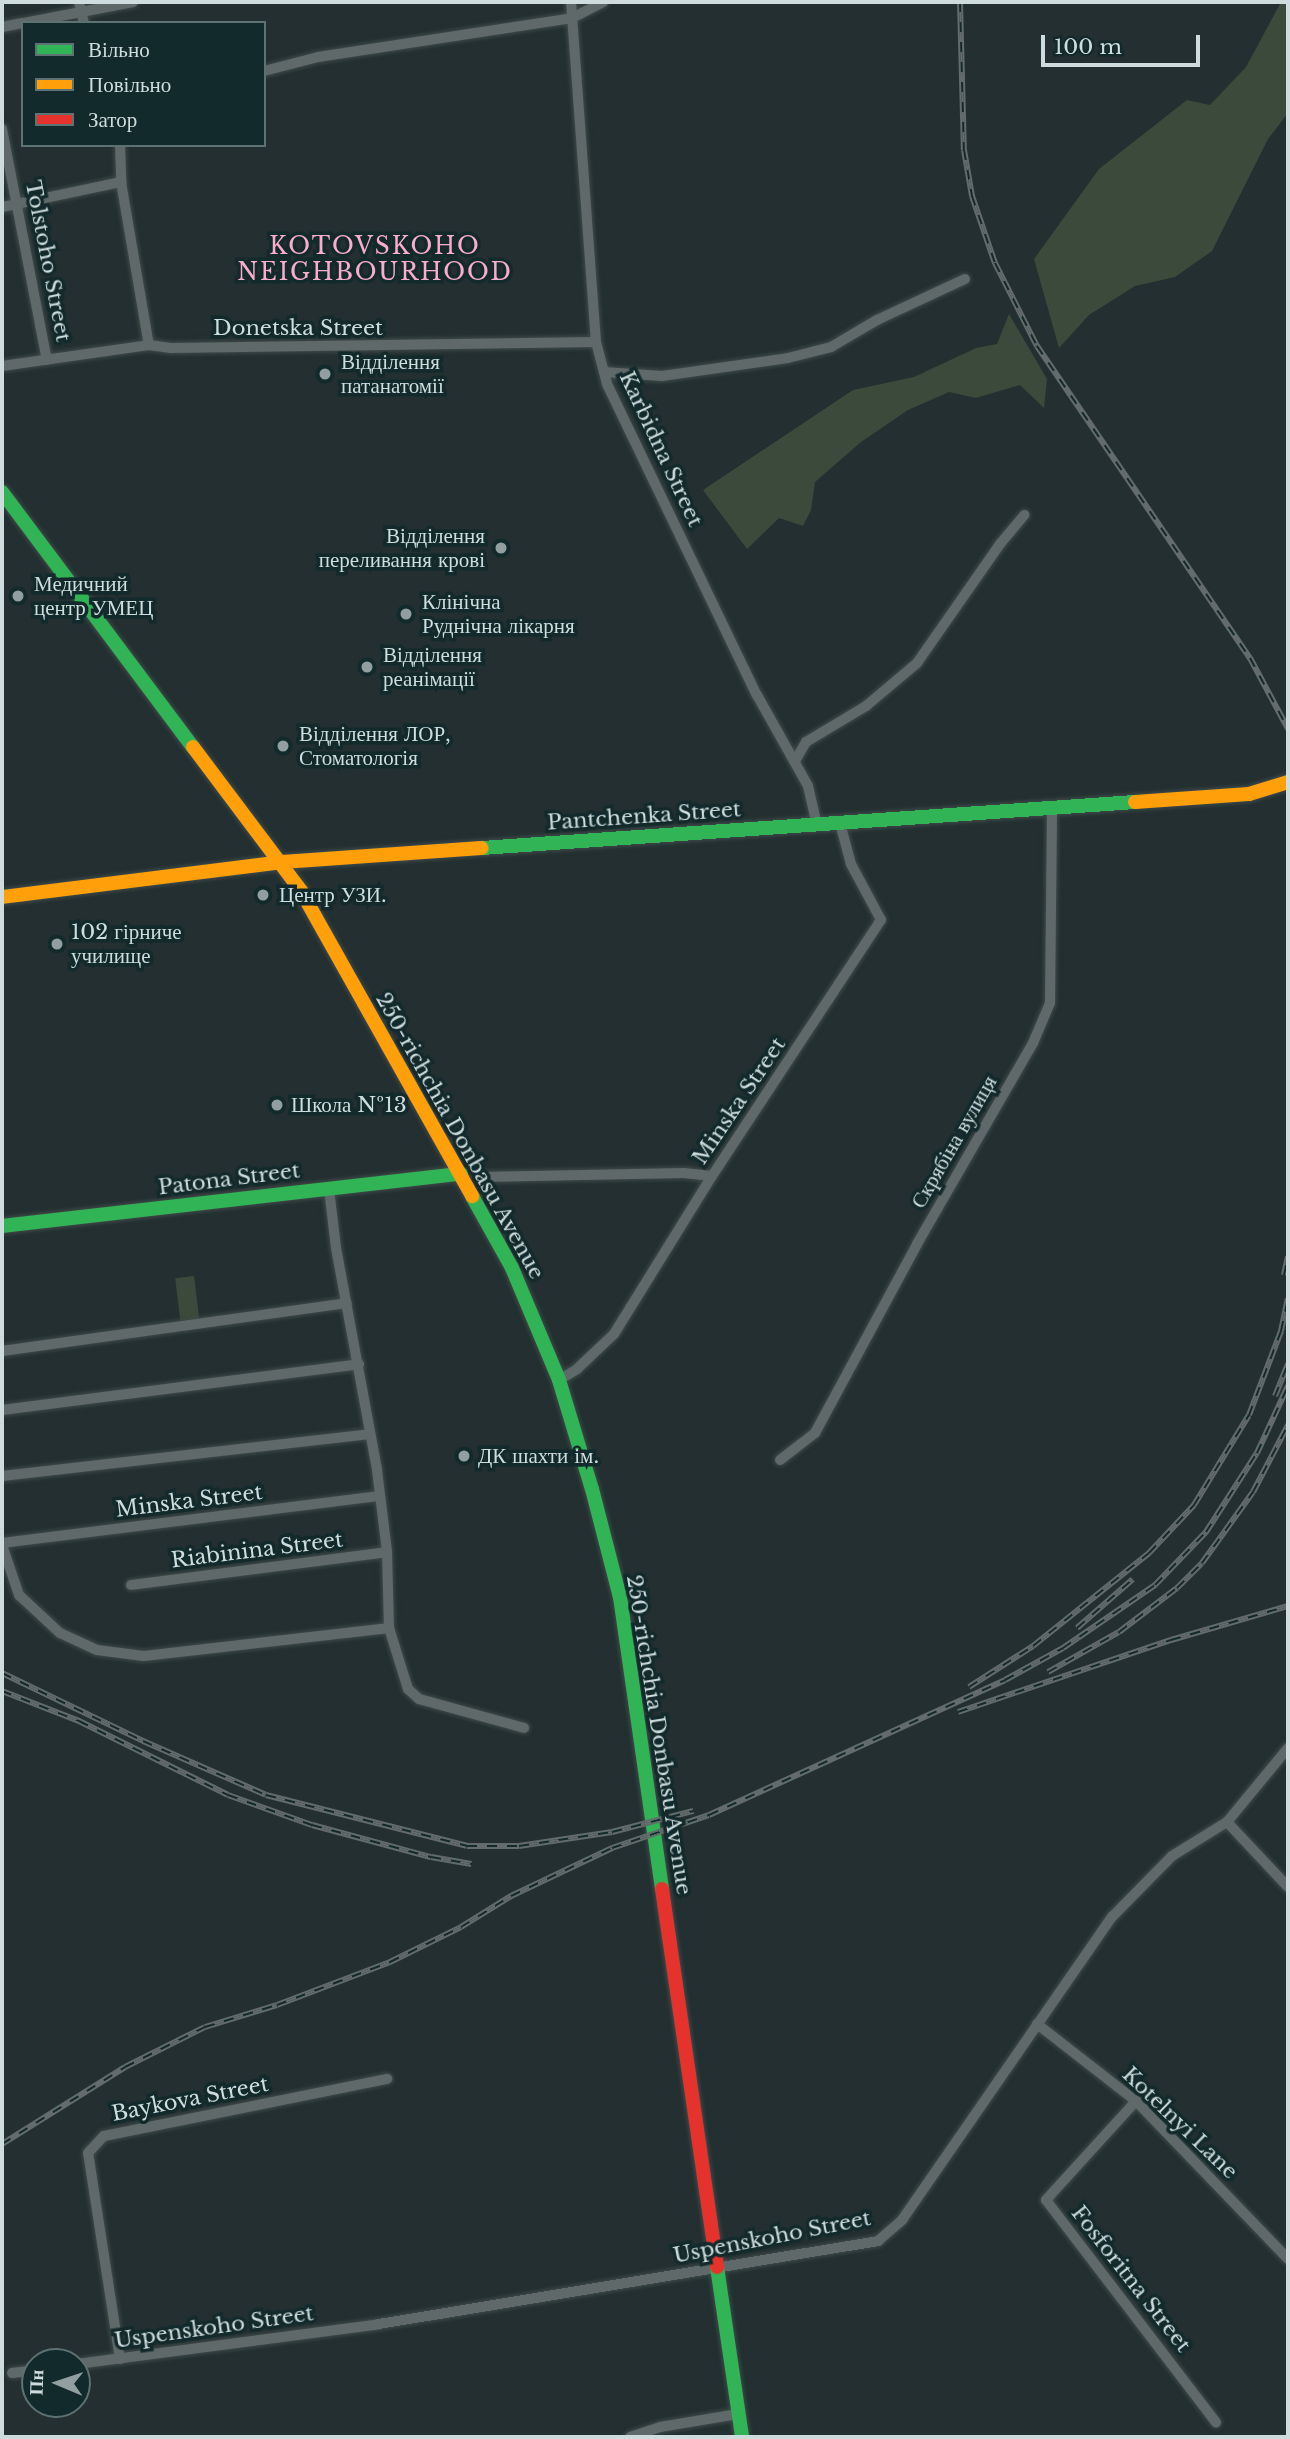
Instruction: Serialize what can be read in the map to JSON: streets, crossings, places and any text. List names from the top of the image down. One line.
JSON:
{"streets":{"main road":["Pantchenka Street","250-richchia Donbasu Avenue","Patona Street"],"street":["Tolstoho Street","Donetska Street","Karbidna Street","Minska Street","Скрябіна вулиця","Riabinina Street","Baykova Street","Kotelnyi Lane","Uspenskoho Street","Fosforitna Street"]},"crossings":[["Tolstoho Street","Donetska Street"],["Donetska Street","Karbidna Street"],["Karbidna Street","Pantchenka Street"],["Pantchenka Street","Minska Street"],["Pantchenka Street","250-richchia Donbasu Avenue"],["Pantchenka Street","Скрябіна вулиця"],["Minska Street","250-richchia Donbasu Avenue"],["250-richchia Donbasu Avenue","Patona Street"],["250-richchia Donbasu Avenue","Uspenskoho Street"],["Baykova Street","Uspenskoho Street"],["Kotelnyi Lane","Uspenskoho Street"],["Kotelnyi Lane","Fosforitna Street"]],"districts":["KOTOVSKOHO NEIGHBOURHOOD"],"places":["Відділення патанатомії","Відділення переливання крові","Медичний центр УМЕЦ","Клінічна Руднічна лікарня","Відділення реанімації","Відділення ЛОР, Стоматологія","Центр УЗИ.","102 гірниче училище","Школа №13","ДК шахти ім."],"legend":["Вільно","Повільно","Затор"],"scale_bar":"100 m","north":"left"}
